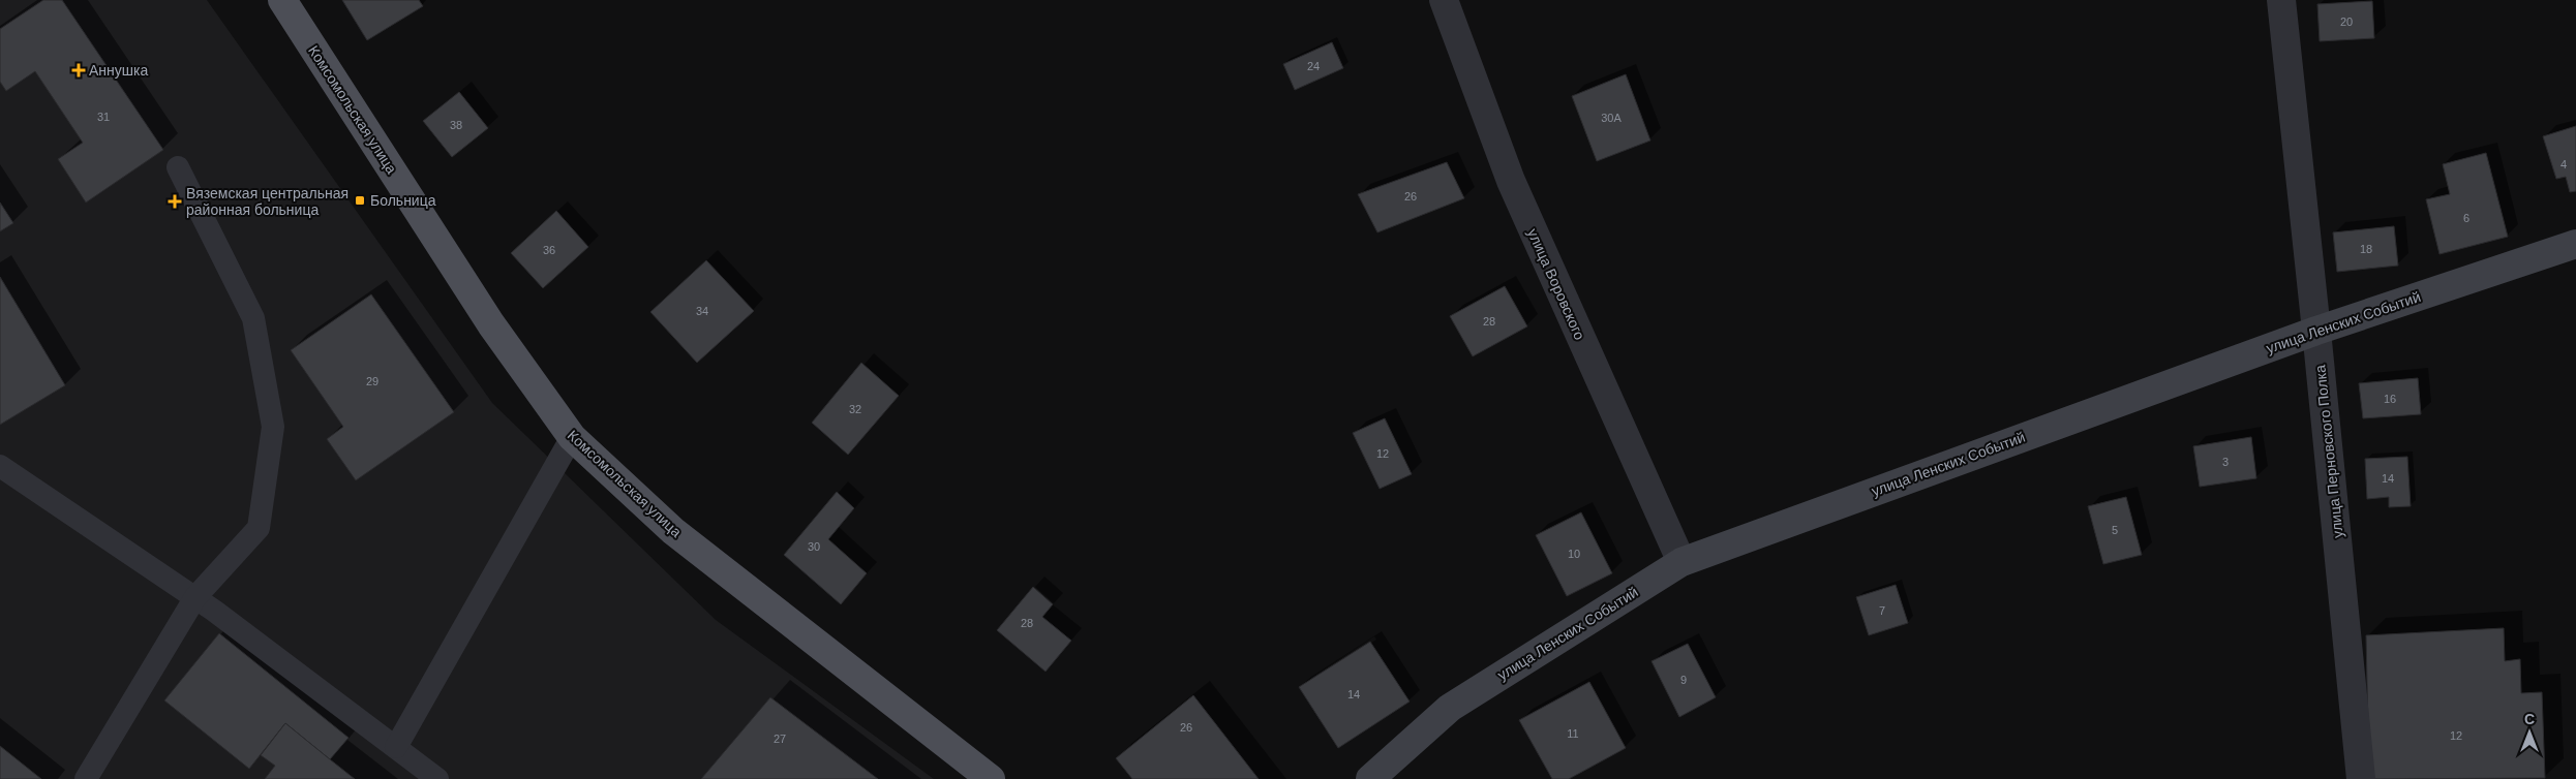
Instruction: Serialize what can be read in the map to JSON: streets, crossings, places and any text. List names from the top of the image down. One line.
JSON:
{"streets":{"main road":["Комсомольская улица"],"street":["улица Воровского","улица Ленских Событий","улица Перновского Полка"]},"crossings":[["улица Воровского","улица Ленских Событий"],["улица Ленских Событий","улица Перновского Полка"]],"places":{"health":["Аннушка","Вяземская центральная районная больница"],"transit":["Больница"]},"house_numbers":["20","24","31","30А","38","4","26","6","18","36","34","28","29","16","32","12","3","14","5","30","10","7","28","9","14","26","11","12","27"],"north":"top"}
